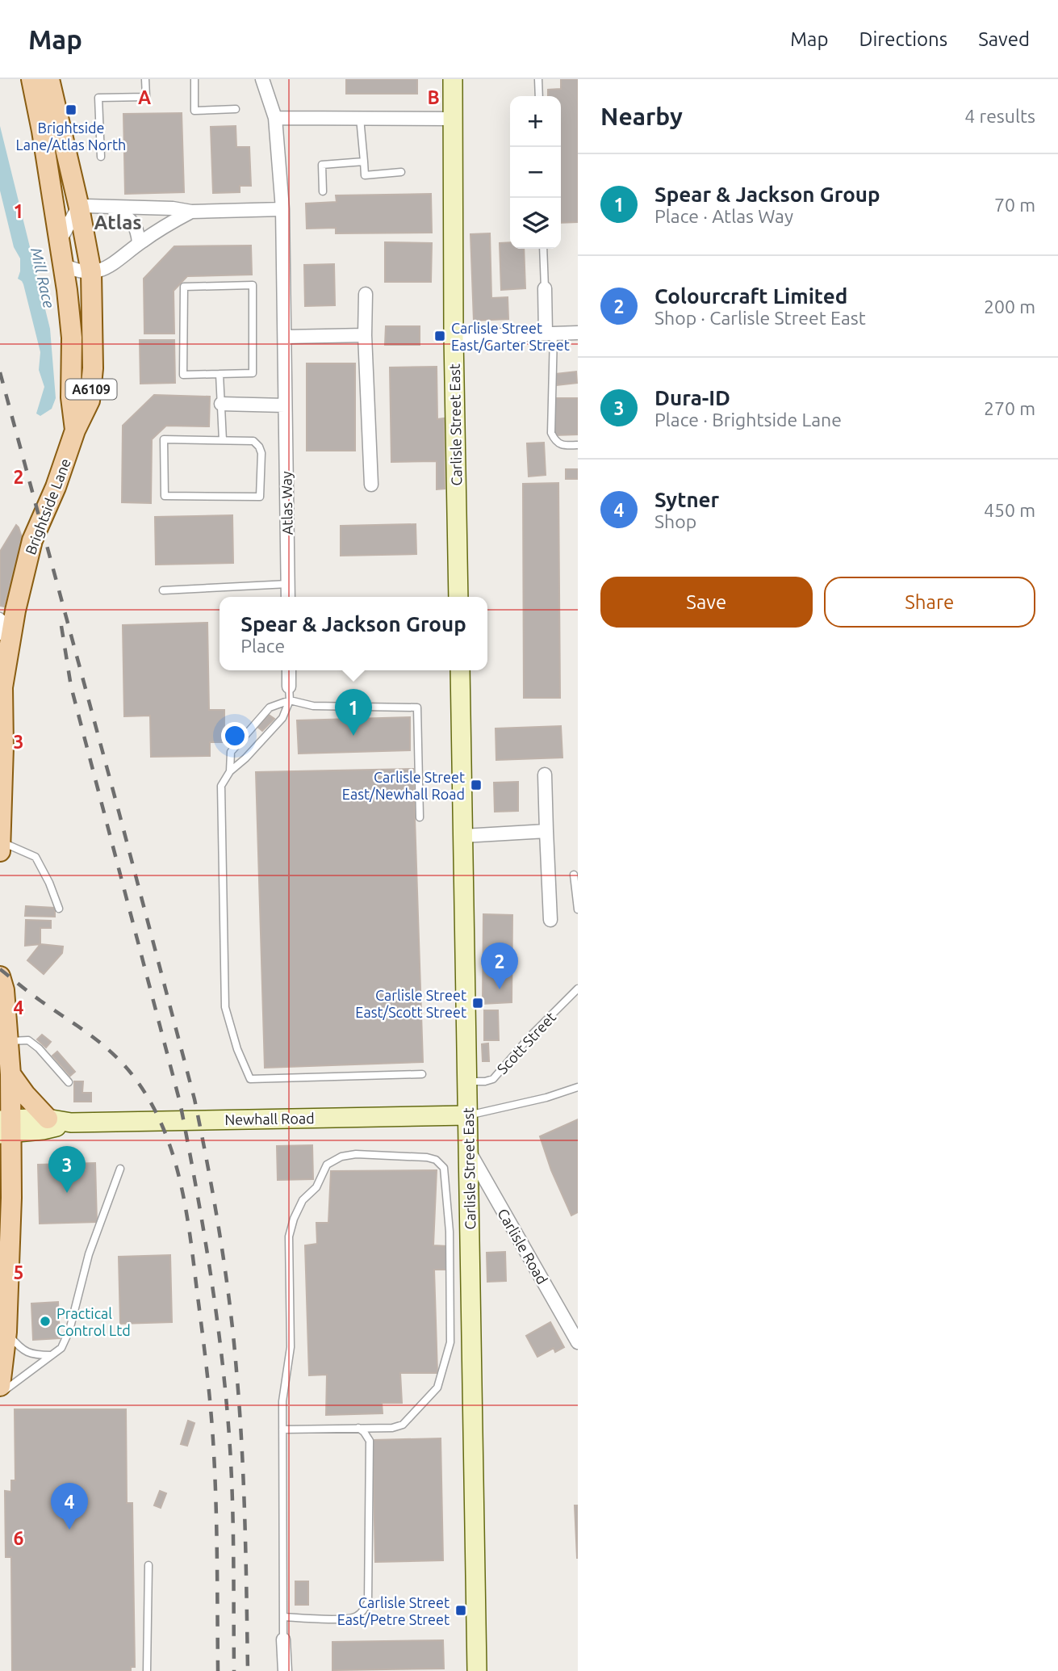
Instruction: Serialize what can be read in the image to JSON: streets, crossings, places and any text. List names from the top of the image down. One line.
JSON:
{"streets":{"main road":["A6109","Carlisle Street East","Brightside Lane","Newhall Road"],"street":["Atlas Way","Carlisle Road"],"lane":["Scott Street"]},"crossings":[["A6109","Brightside Lane"],["Carlisle Street East","Scott Street"],["Carlisle Street East","Newhall Road"],["Carlisle Street East","Carlisle Road"]],"districts":["Atlas"],"water":["Mill Race"],"places":{"transit":["Brightside Lane/Atlas North","Carlisle Street East/Garter Street","Carlisle Street East/Newhall Road","Carlisle Street East/Scott Street","Carlisle Street East/Petre Street"],"other":["Practical Control Ltd"]},"page":{"header":"Map","nav":["Map","Directions","Saved"],"heading":["Nearby","4 results"],"map_buttons":["+","−"],"list":[{"mark":"1","name":"Spear & Jackson Group","note":"Place · Atlas Way","value":"70 m"},{"mark":"2","name":"Colourcraft Limited","note":"Shop · Carlisle Street East","value":"200 m"},{"mark":"3","name":"Dura-ID","note":"Place · Brightside Lane","value":"270 m"},{"mark":"4","name":"Sytner","note":"Shop","value":"450 m"}],"buttons":["Save","Share"],"popup":["Spear & Jackson Group","Place"],"pins":["1","2","3","4"]},"grid":{"columns":["A","B"],"rows":["1","2","3","4","5","6"]}}
